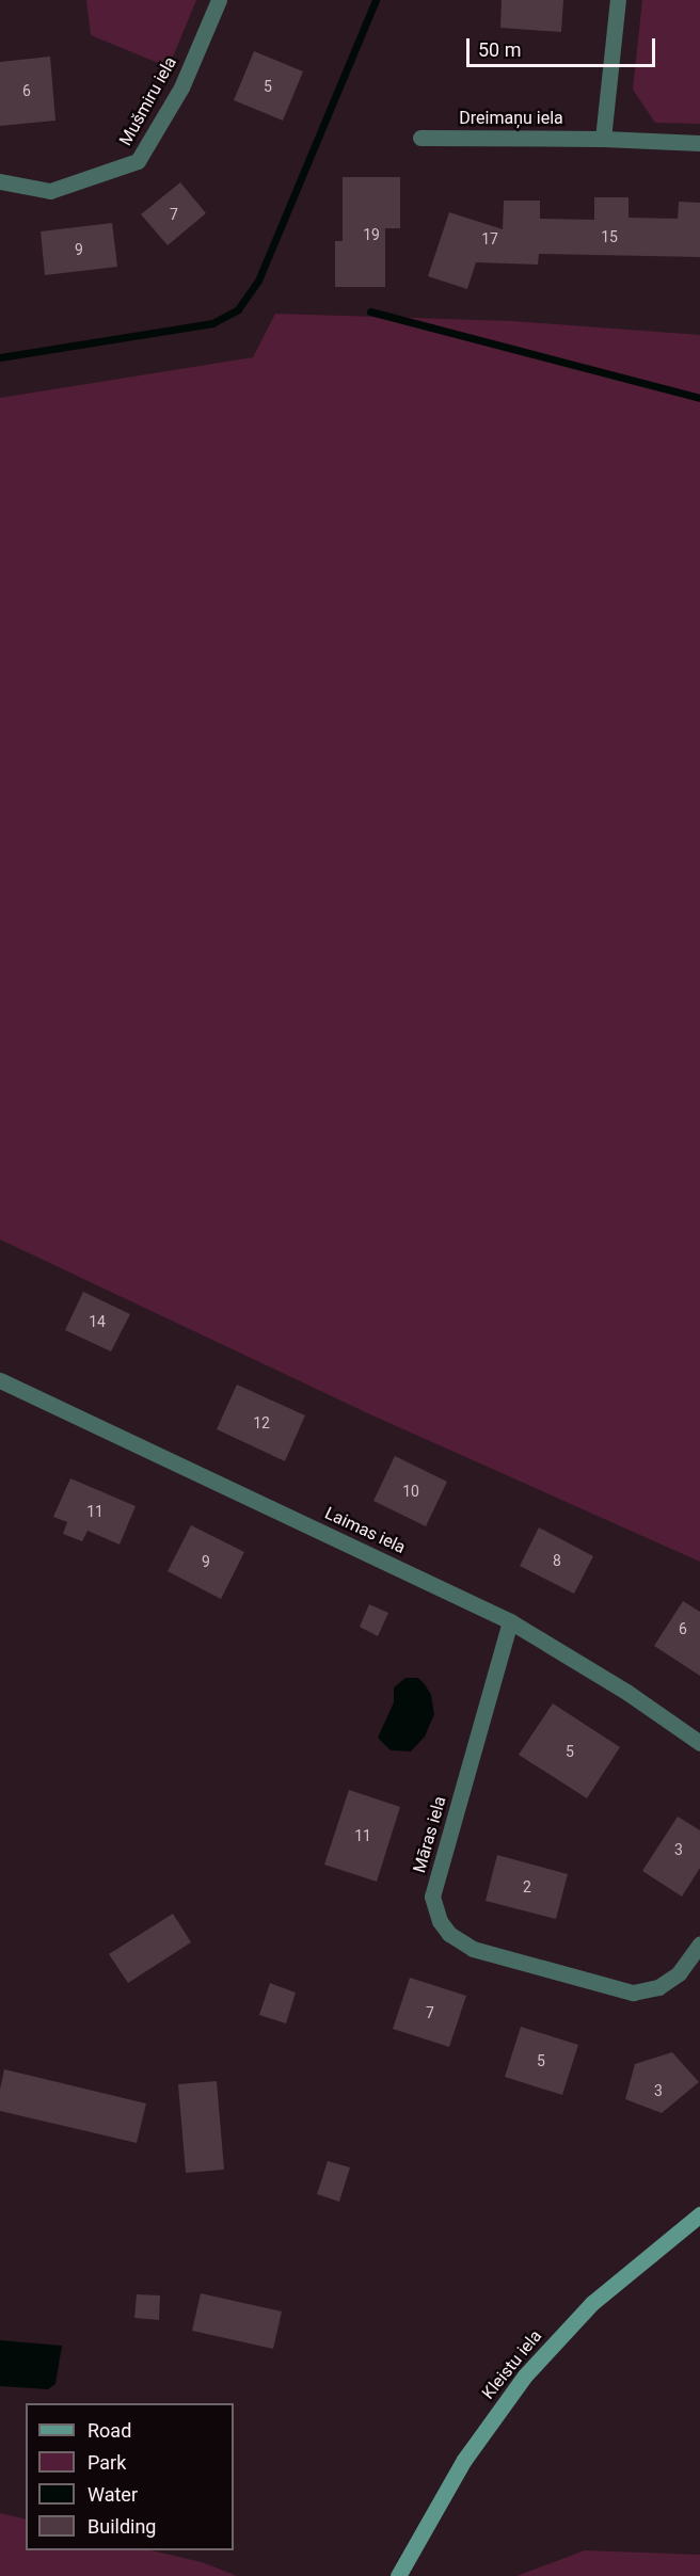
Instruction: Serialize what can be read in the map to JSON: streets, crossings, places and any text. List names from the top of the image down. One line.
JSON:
{"streets":{"street":["Mušmiru iela","Dreimaņu iela","Laimas iela","Māras iela","Kleistu iela"]},"crossings":[["Laimas iela","Māras iela"]],"house_numbers":["5","6","7","19","15","17","9","14","12","10","11","8","9","6","5","11","3","2","7","5","3"],"legend":["Road","Park","Water","Building"],"scale_bar":"50 m"}
